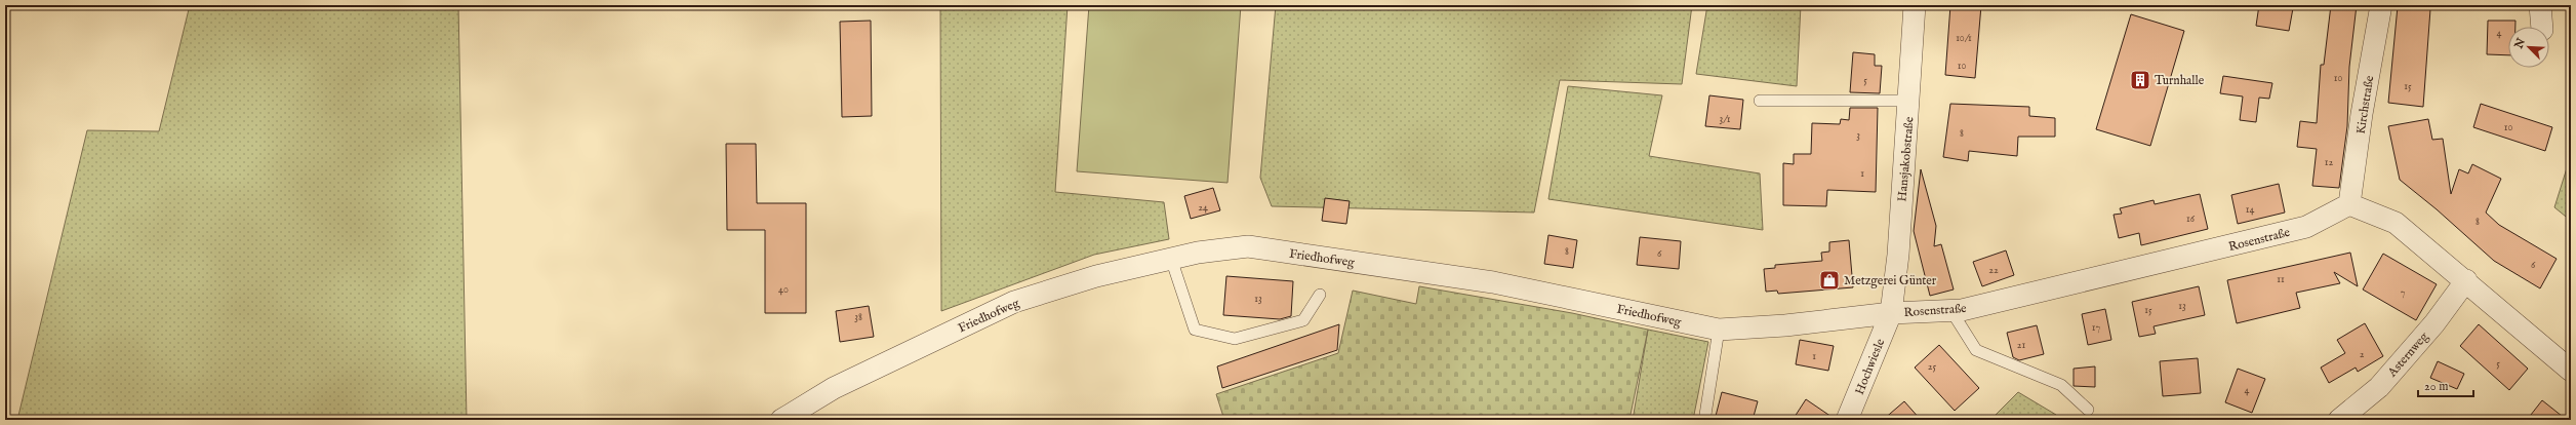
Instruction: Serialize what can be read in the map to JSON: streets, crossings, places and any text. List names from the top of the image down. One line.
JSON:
{"streets":{"street":["Kirchstraße","Hansjakobstraße","Rosenstraße","Friedhofweg","Asternweg","Hochwiesle"]},"crossings":[["Kirchstraße","Rosenstraße"],["Hansjakobstraße","Rosenstraße"],["Hansjakobstraße","Friedhofweg"],["Hansjakobstraße","Hochwiesle"],["Rosenstraße","Friedhofweg"],["Rosenstraße","Hochwiesle"],["Friedhofweg","Hochwiesle"]],"places":{"building":["Turnhalle"],"shop":["Metzgerei Günter"]},"house_numbers":["4","10/1","10","10","5","15","3/1","10","8","3","12","1","24","14","16","8","8","6","6","22","11","40","7","13","13","15","38","17","21","2","1","5","25","4"],"scale_bar":"20 m","north":"top left"}
